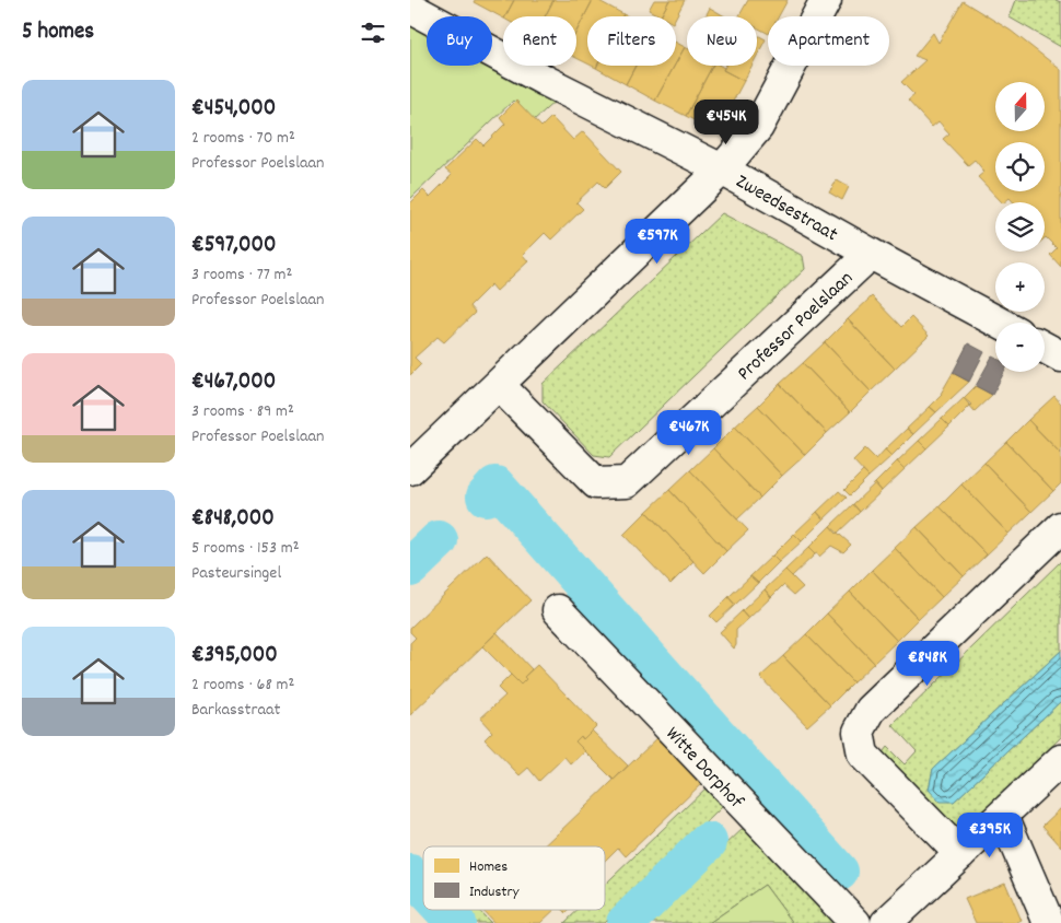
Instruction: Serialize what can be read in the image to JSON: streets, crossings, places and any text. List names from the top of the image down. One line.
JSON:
{"streets":{"street":["Zweedsestraat","Professor Poelslaan","Witte Dorphof"]},"crossings":[["Zweedsestraat","Professor Poelslaan"]],"legend":["Homes","Industry"],"north":"top","page":{"heading":"5 homes","chip":["Buy","Rent","Filters","New","Apartment"],"list":[{"name":"€454,000","note":"2 rooms · 70 m² · Professor Poelslaan"},{"name":"€597,000","note":"3 rooms · 77 m² · Professor Poelslaan"},{"name":"€467,000","note":"3 rooms · 89 m² · Professor Poelslaan"},{"name":"€848,000","note":"5 rooms · 153 m² · Pasteursingel"},{"name":"€395,000","note":"2 rooms · 68 m² · Barkasstraat"}],"map_buttons":["+","−"],"price":["€454K","€597K","€467K","€848K","€395K"]}}
